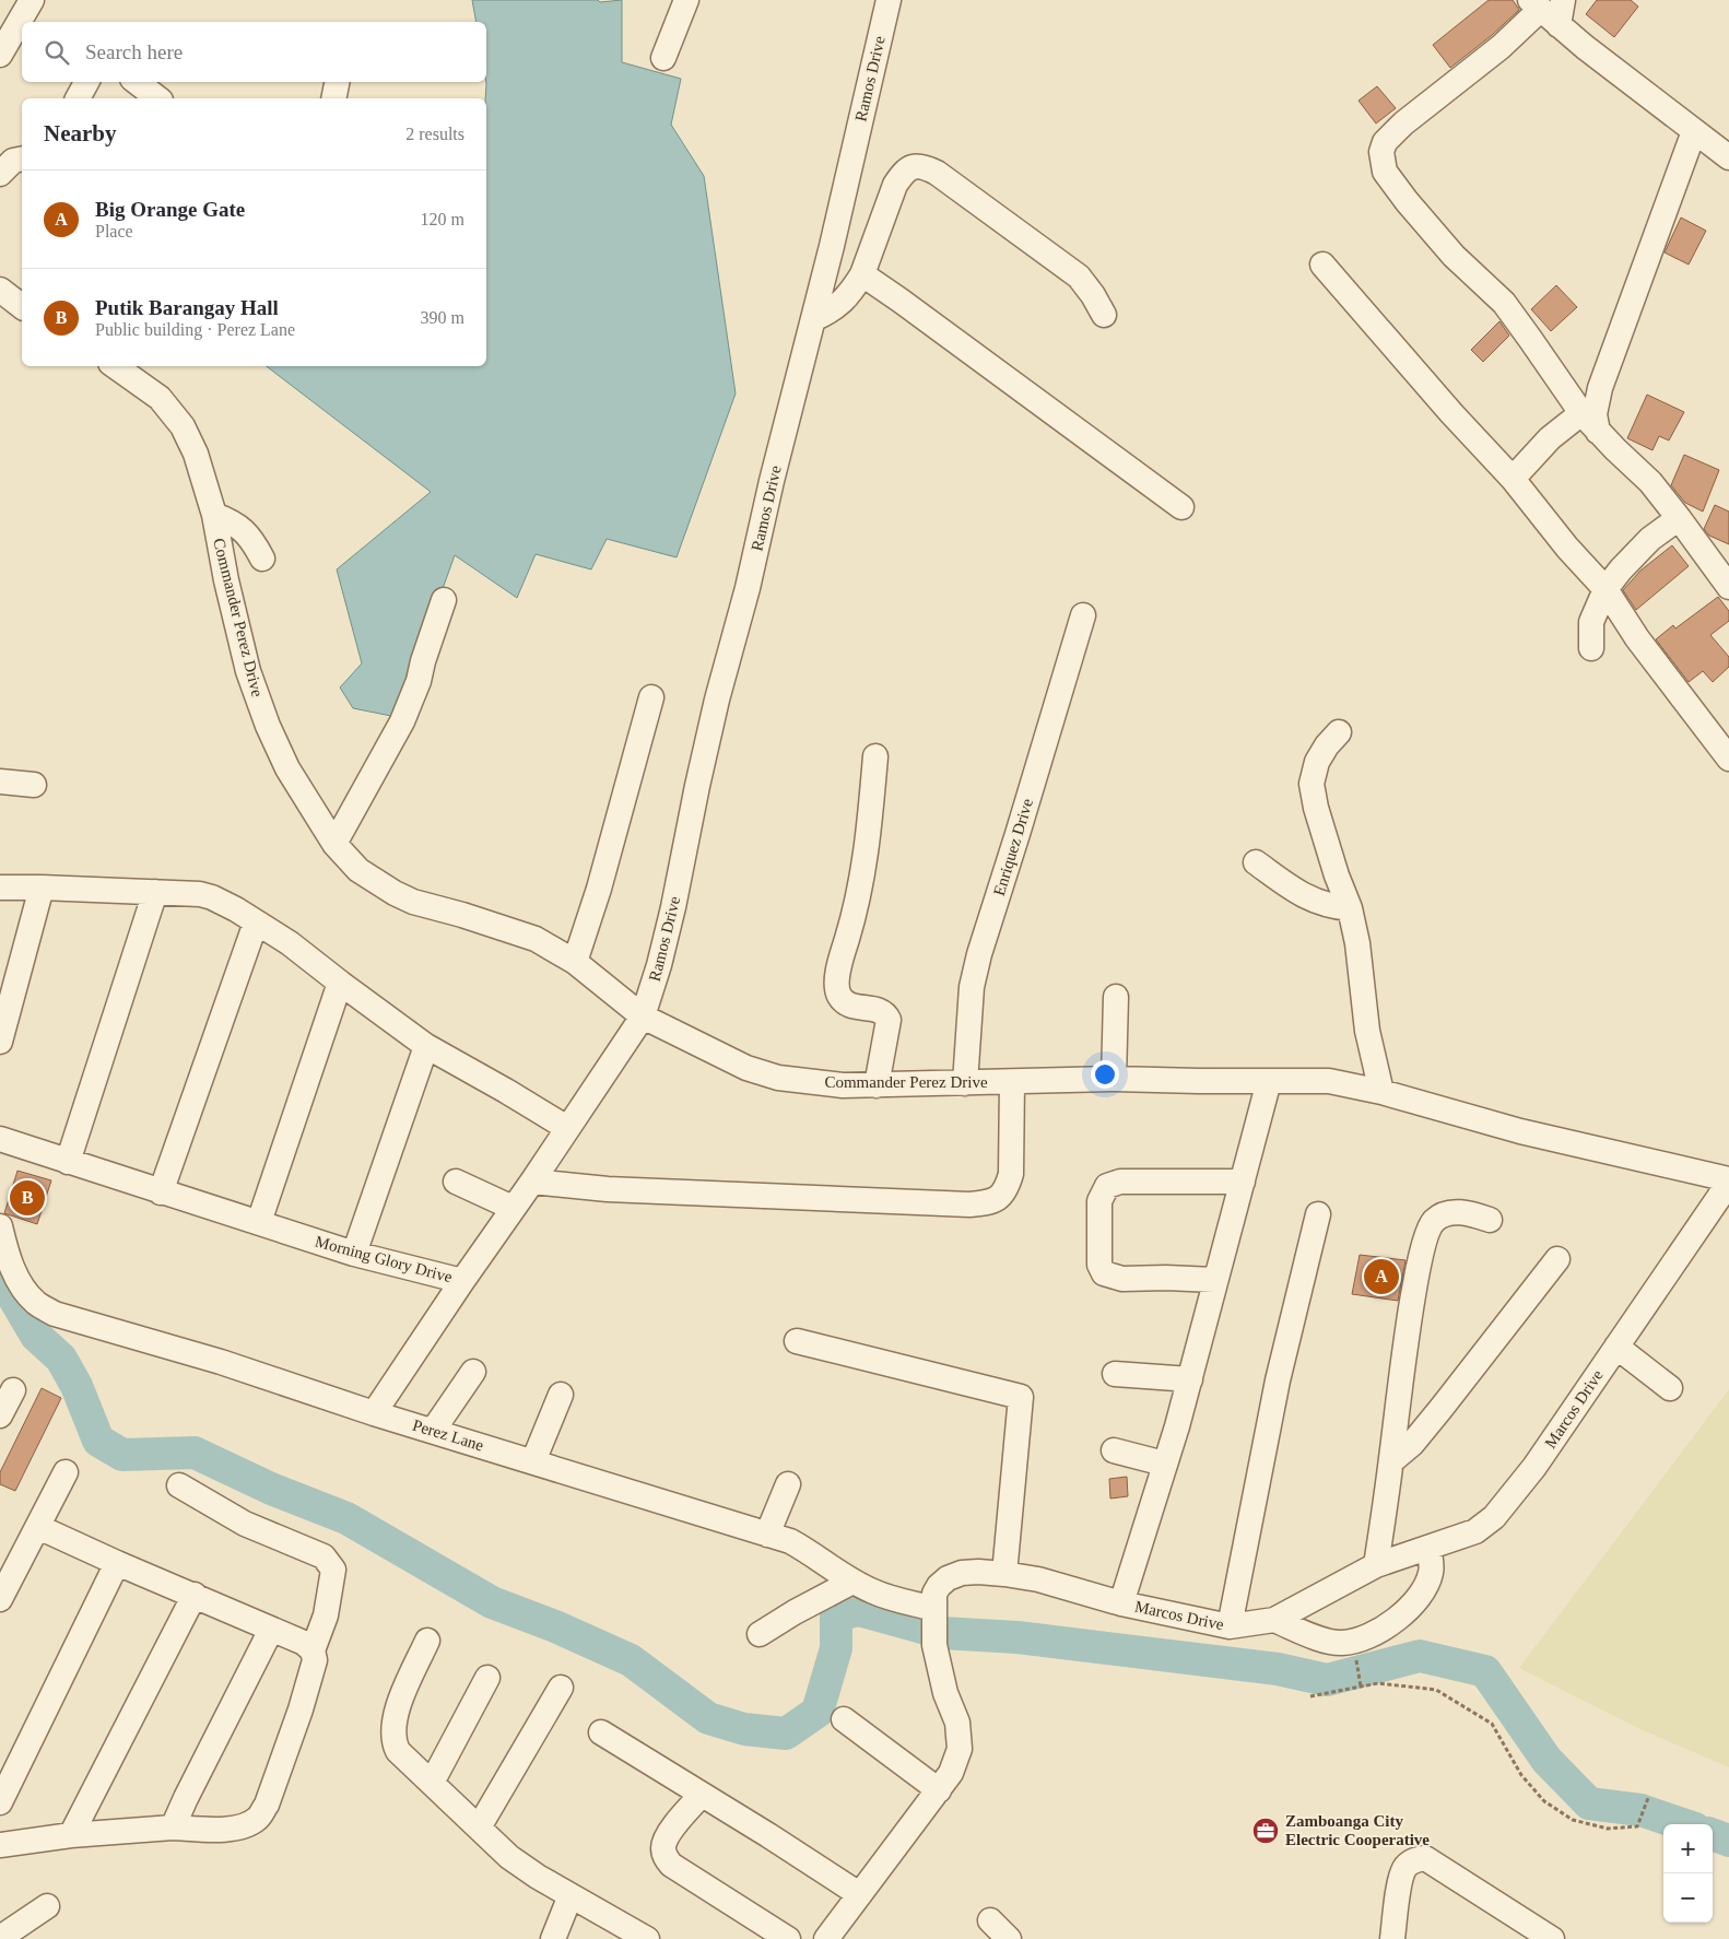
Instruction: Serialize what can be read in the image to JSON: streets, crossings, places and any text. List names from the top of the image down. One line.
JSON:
{"streets":{"street":["Ramos Drive","Commander Perez Drive","Enriquez Drive","Morning Glory Drive","Marcos Drive","Perez Lane"]},"crossings":[["Ramos Drive","Commander Perez Drive"],["Ramos Drive","Morning Glory Drive"],["Commander Perez Drive","Enriquez Drive"],["Commander Perez Drive","Morning Glory Drive"],["Commander Perez Drive","Marcos Drive"],["Marcos Drive","Perez Lane"]],"places":{"office":["Zamboanga City Electric Cooperative"]},"page":{"search":"Search here","heading":["Nearby","2 results"],"list":[{"mark":"A","name":"Big Orange Gate","note":"Place","value":"120 m"},{"mark":"B","name":"Putik Barangay Hall","note":"Public building · Perez Lane","value":"390 m"}],"pins":["B","A"],"map_buttons":["+","−"]}}
